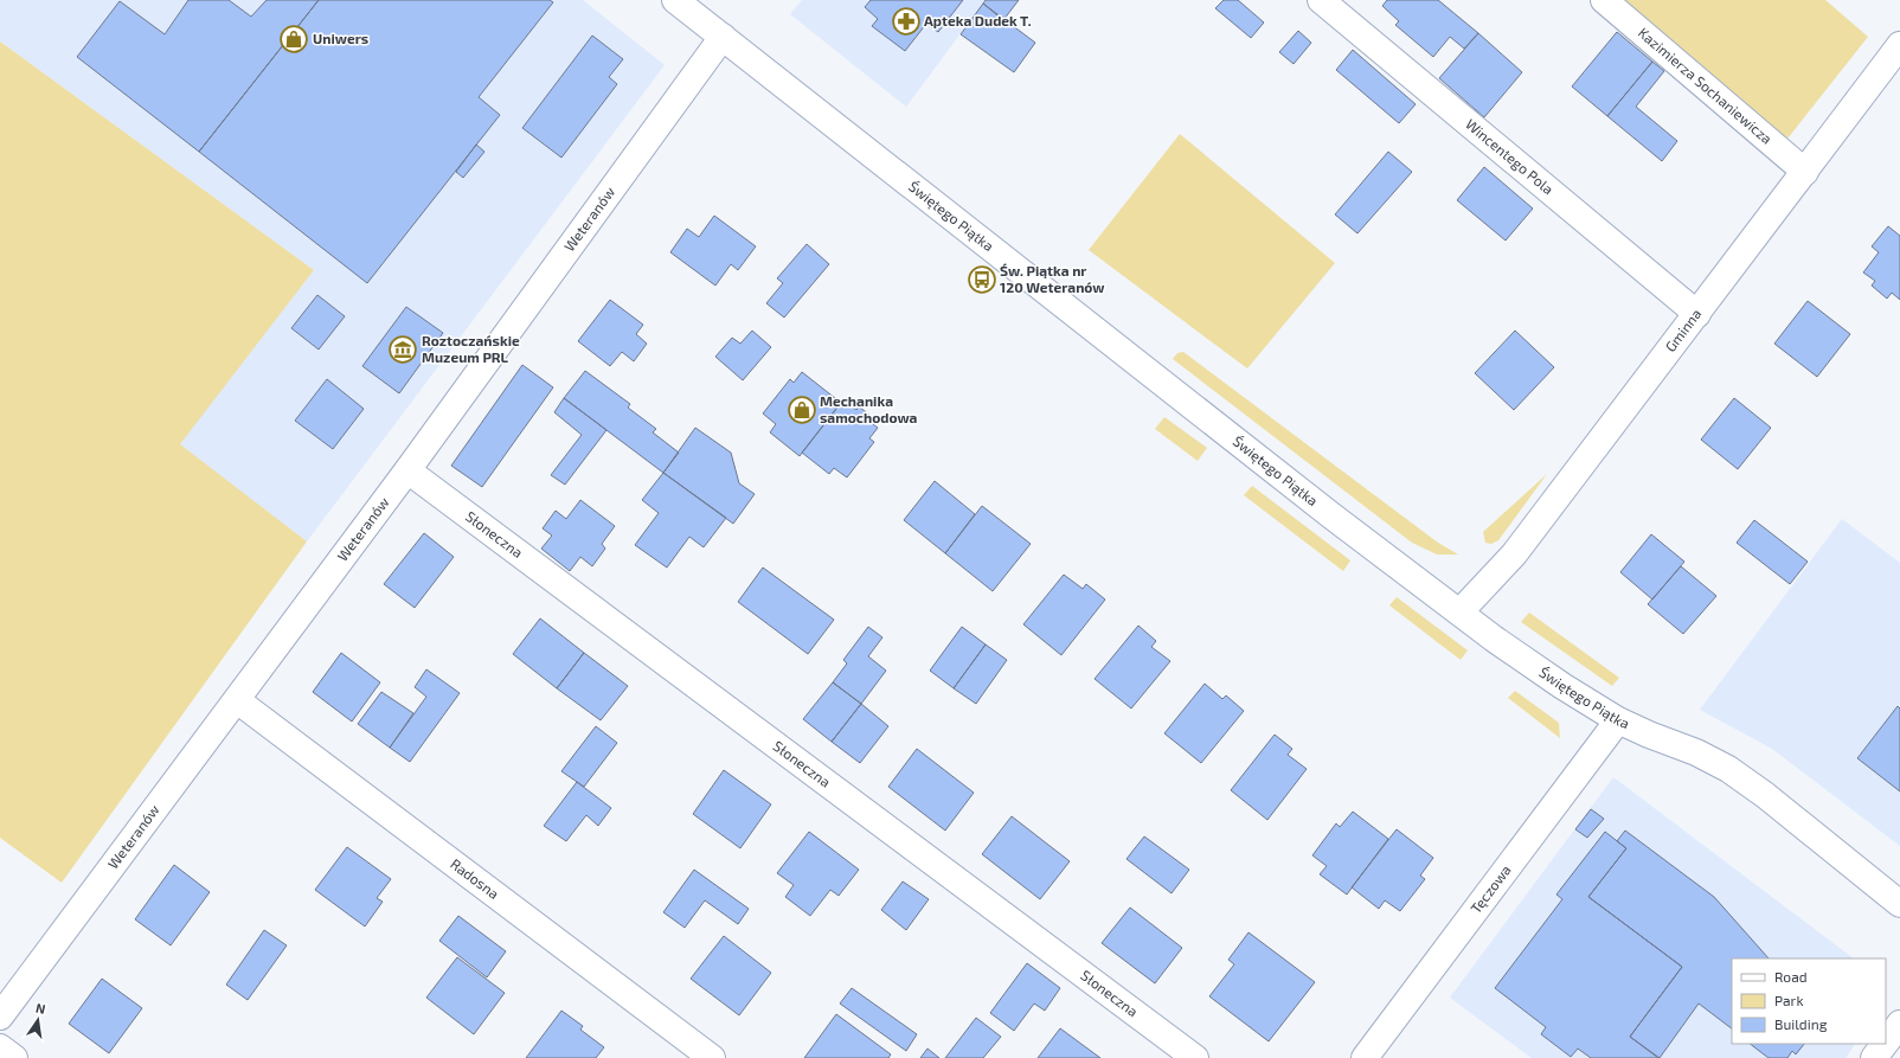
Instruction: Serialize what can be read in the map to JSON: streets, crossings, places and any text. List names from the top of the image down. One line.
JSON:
{"streets":{"street":["Kazimierza Sochaniewicza","Wincentego Pola","Świętego Piątka","Weteranów","Gminna","Słoneczna","Radosna","Tęczowa"]},"crossings":[["Kazimierza Sochaniewicza","Gminna"],["Wincentego Pola","Gminna"],["Świętego Piątka","Weteranów"],["Świętego Piątka","Gminna"],["Świętego Piątka","Tęczowa"],["Weteranów","Słoneczna"],["Weteranów","Radosna"]],"places":{"pharmacy":["Apteka Dudek T."],"shop":["Uniwers","Mechanika samochodowa"],"bus stop":["Św. Piątka nr 120 Weteranów"],"museum":["Roztoczańskie Muzeum PRL"]},"legend":["Road","Park","Building"],"north":"top"}
